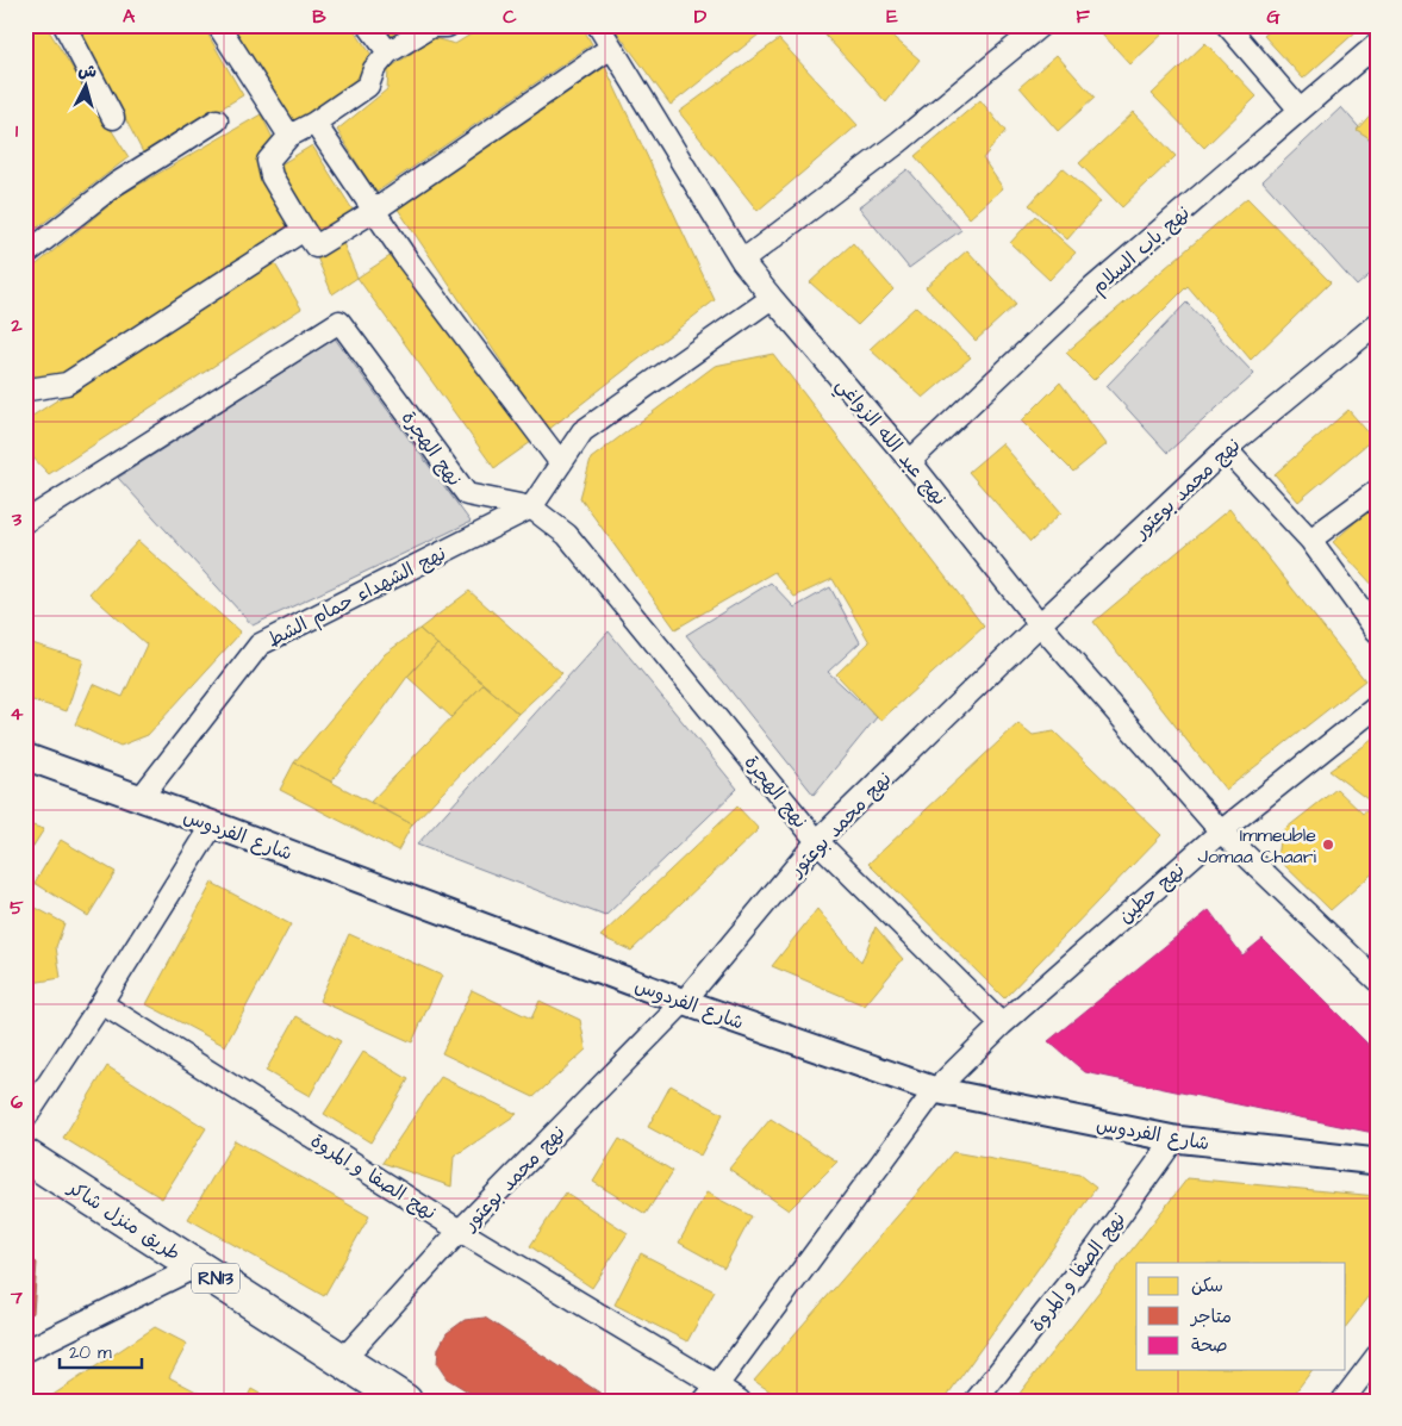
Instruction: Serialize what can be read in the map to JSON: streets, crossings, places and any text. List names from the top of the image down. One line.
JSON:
{"streets":{"main road":["طريق منزل شاكر","RN13"],"street":["نهج باب السلام","نهج عبد الله الزواغي","نهج الهجرة","نهج محمد بوعتور","نهج الشهداء حمام الشط","شارع الفردوس","نهج حطين","نهج الصفا و المروة"]},"crossings":[["نهج باب السلام","نهج عبد الله الزواغي"],["نهج عبد الله الزواغي","نهج محمد بوعتور"],["نهج عبد الله الزواغي","نهج حطين"],["نهج الهجرة","نهج محمد بوعتور"],["نهج الهجرة","نهج الشهداء حمام الشط"],["نهج الهجرة","نهج حطين"],["نهج محمد بوعتور","شارع الفردوس"],["نهج محمد بوعتور","نهج الصفا و المروة"],["نهج محمد بوعتور","طريق منزل شاكر"],["نهج الشهداء حمام الشط","شارع الفردوس"],["شارع الفردوس","نهج حطين"],["شارع الفردوس","نهج الصفا و المروة"],["نهج حطين","نهج الصفا و المروة"]],"places":["Immeuble Jomaa Chaari"],"legend":["سكن","متاجر","صحة"],"scale_bar":"20 m","north":"top","grid":{"columns":["A","B","C","D","E","F","G"],"rows":["1","2","3","4","5","6","7"]}}
